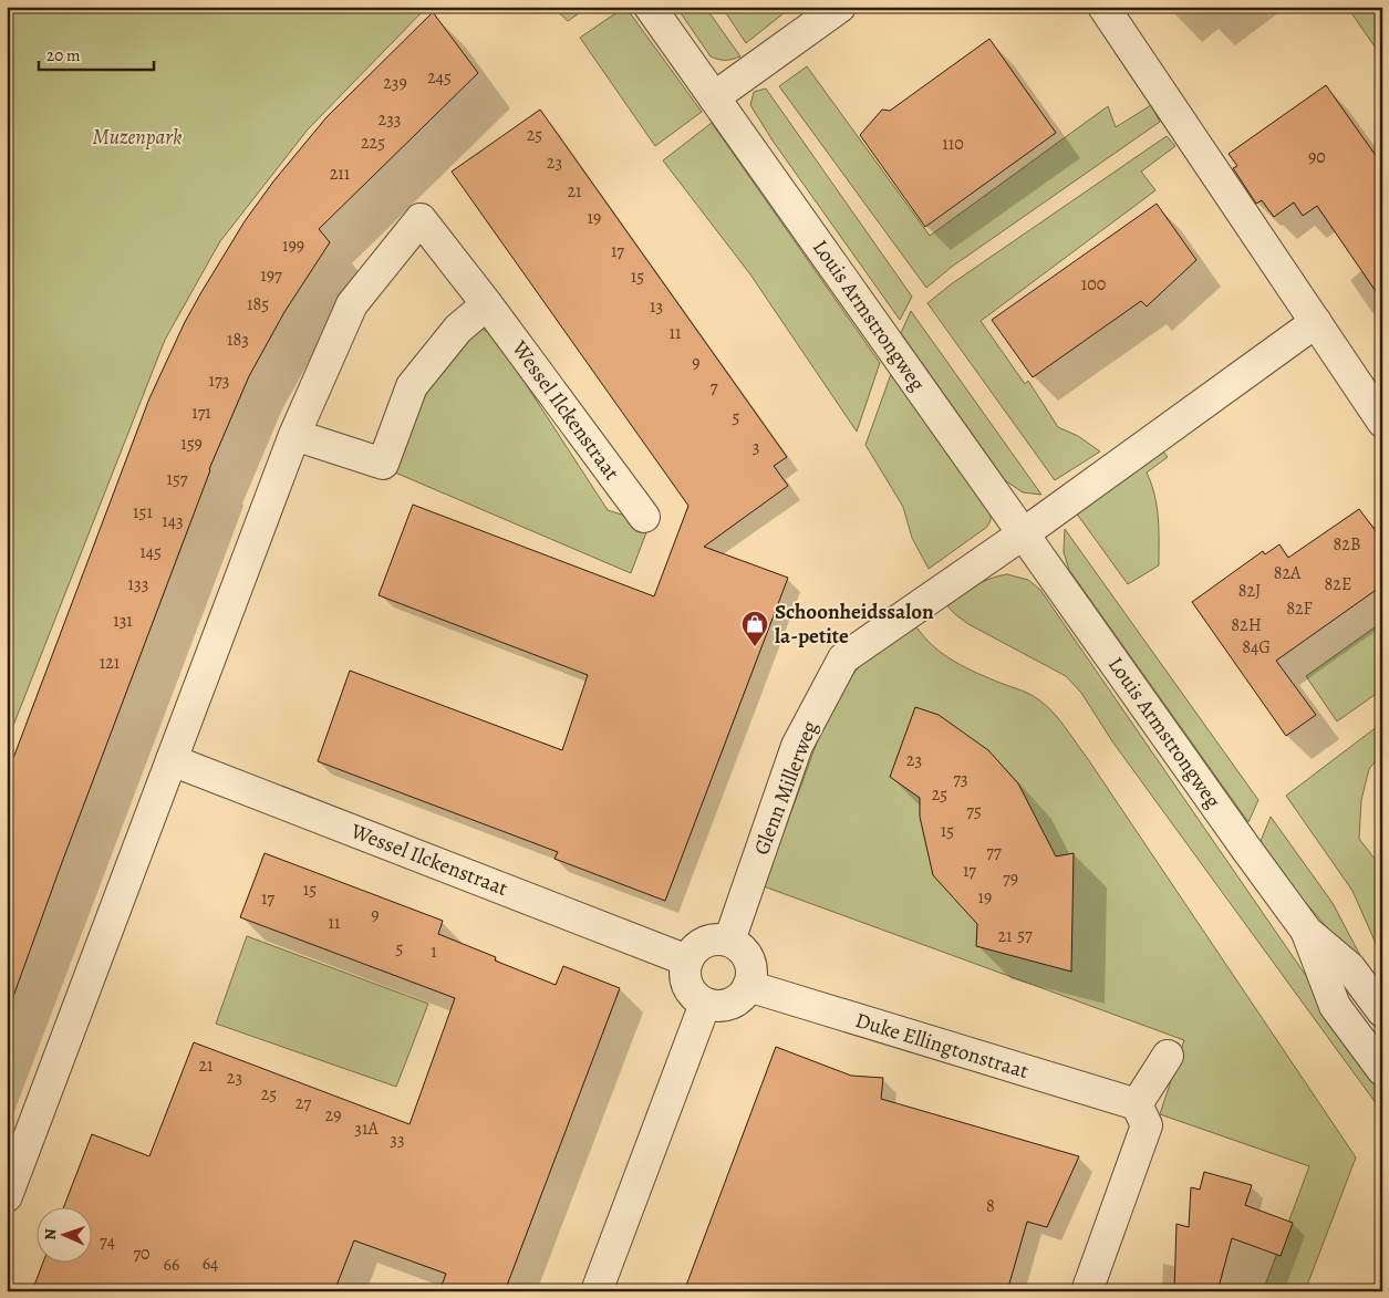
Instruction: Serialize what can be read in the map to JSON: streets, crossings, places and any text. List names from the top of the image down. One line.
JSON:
{"streets":{"street":["Louis Armstrongweg","Wessel Ilckenstraat","Glenn Millerweg","Duke Ellingtonstraat"]},"crossings":[["Louis Armstrongweg","Glenn Millerweg"],["Wessel Ilckenstraat","Glenn Millerweg"],["Wessel Ilckenstraat","Duke Ellingtonstraat"],["Glenn Millerweg","Duke Ellingtonstraat"]],"parks":["Muzenpark"],"places":{"shop":["Schoonheidssalon la-petite"]},"house_numbers":["245","239","233","25","225","110","90","23","211","21","19","199","17","197","15","100","185","13","11","183","9","173","7","171","5","159","3","157","151","143","82B","145","82A","133","82E","82J","82F","131","82H","84G","121","23","73","25","75","15","77","17","79","15","19","17","9","11","57","21","5","1","21","23","25","27","29","31A","33","8","74","70","64","66"],"scale_bar":"20 m","north":"left"}
